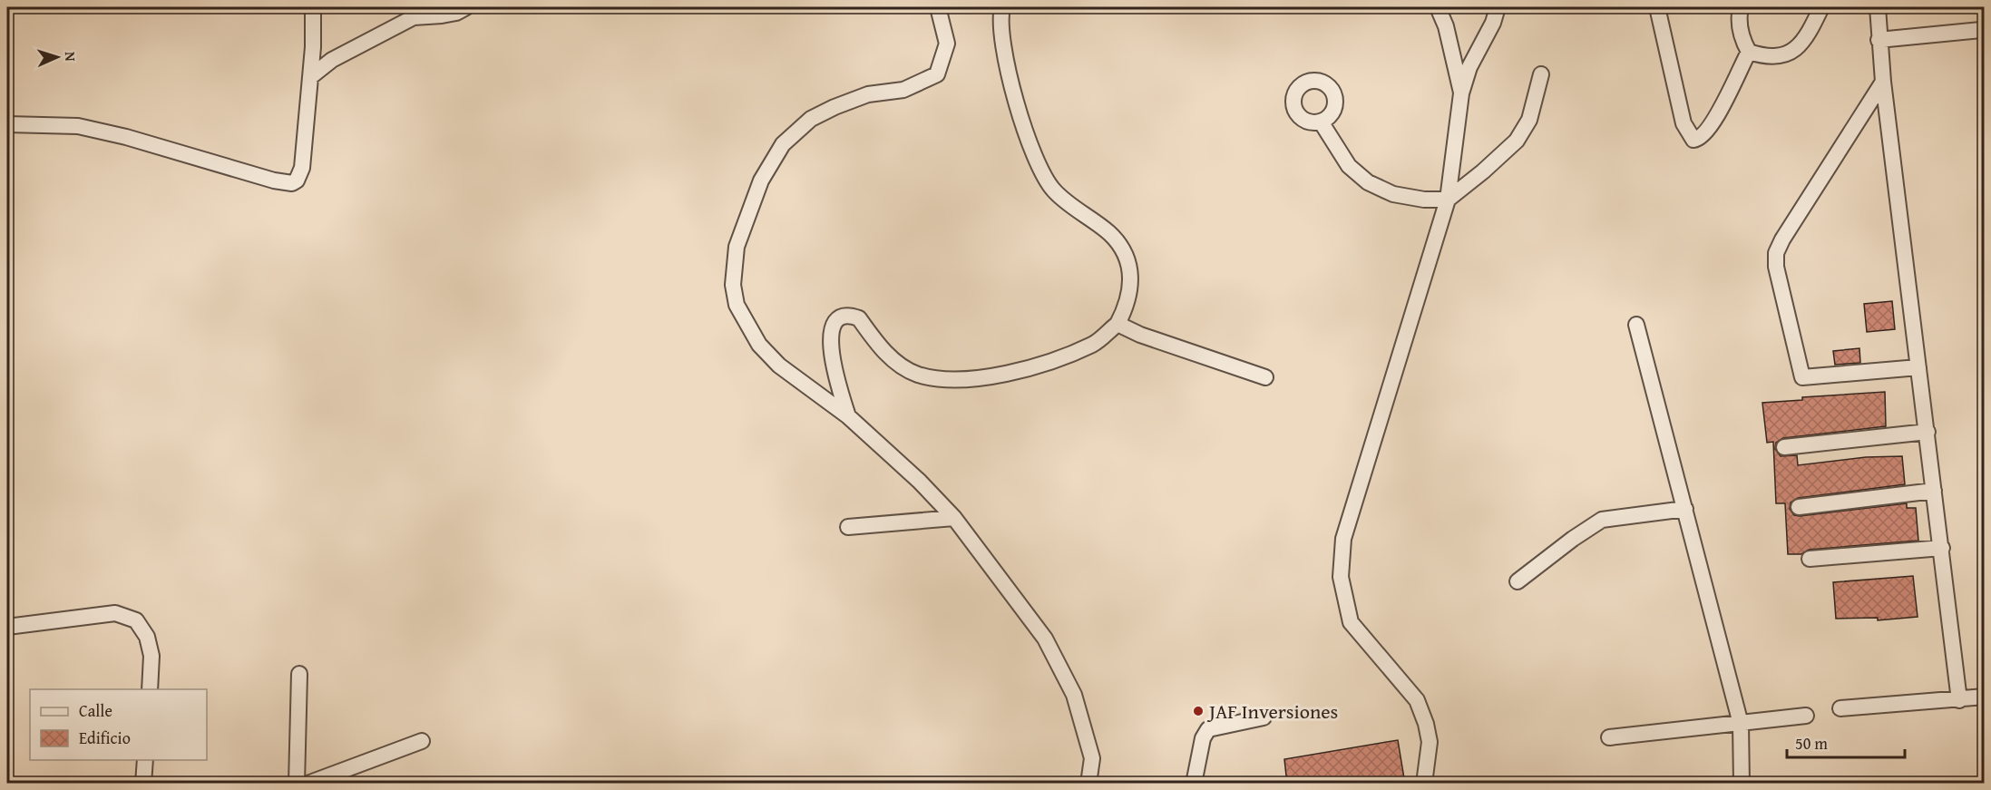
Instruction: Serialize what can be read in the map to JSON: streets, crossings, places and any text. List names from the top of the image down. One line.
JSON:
{"places":["JAF Inversiones"],"legend":["Calle","Edificio"],"scale_bar":"50 m","north":"right"}
